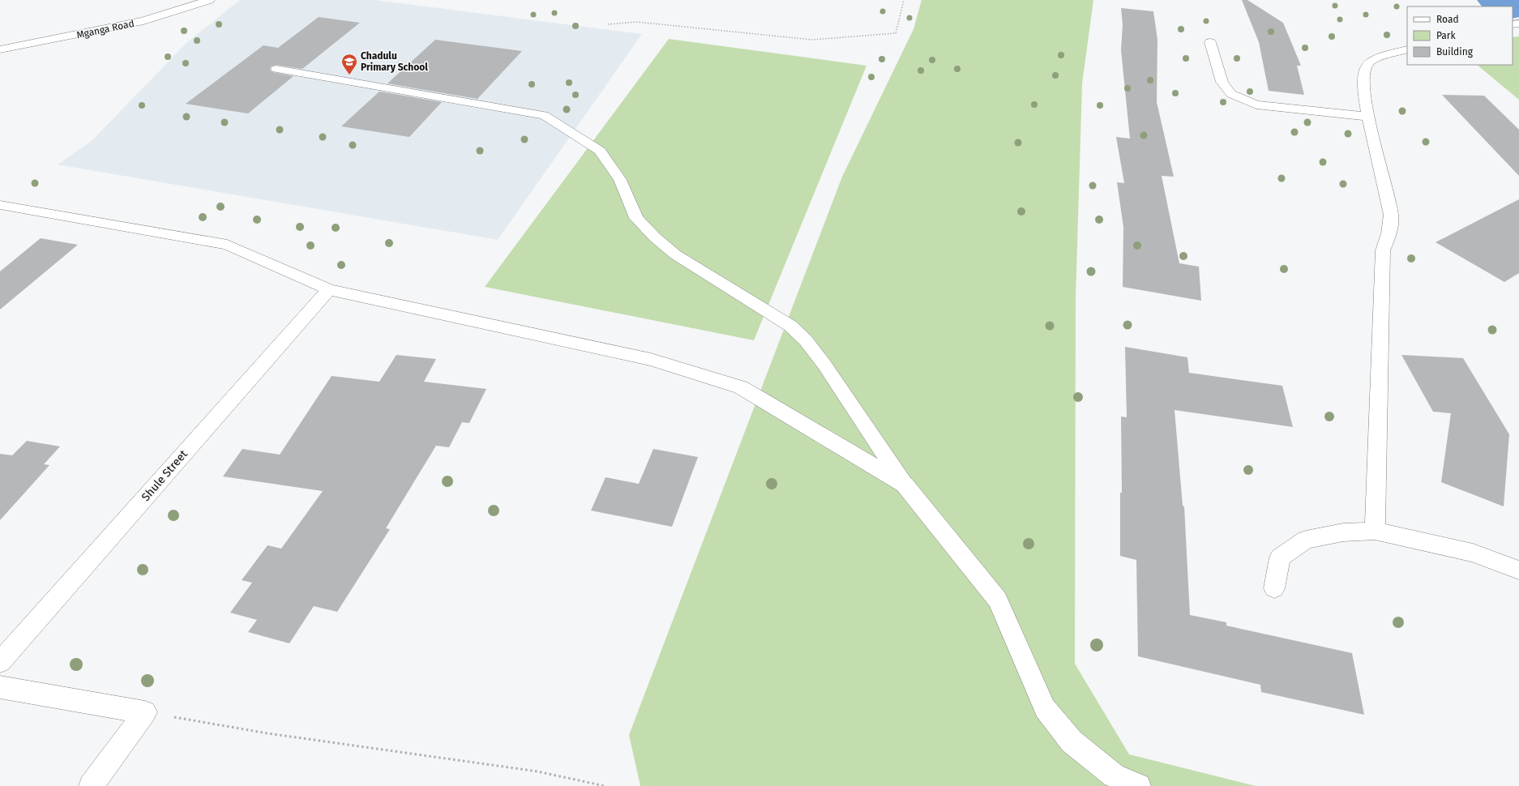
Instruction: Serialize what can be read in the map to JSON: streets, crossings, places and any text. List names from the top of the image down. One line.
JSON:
{"streets":{"street":["Mganga Road","Shule Street"]},"places":{"school or university":["Chadulu Primary School"]},"legend":["Road","Park","Building"]}
